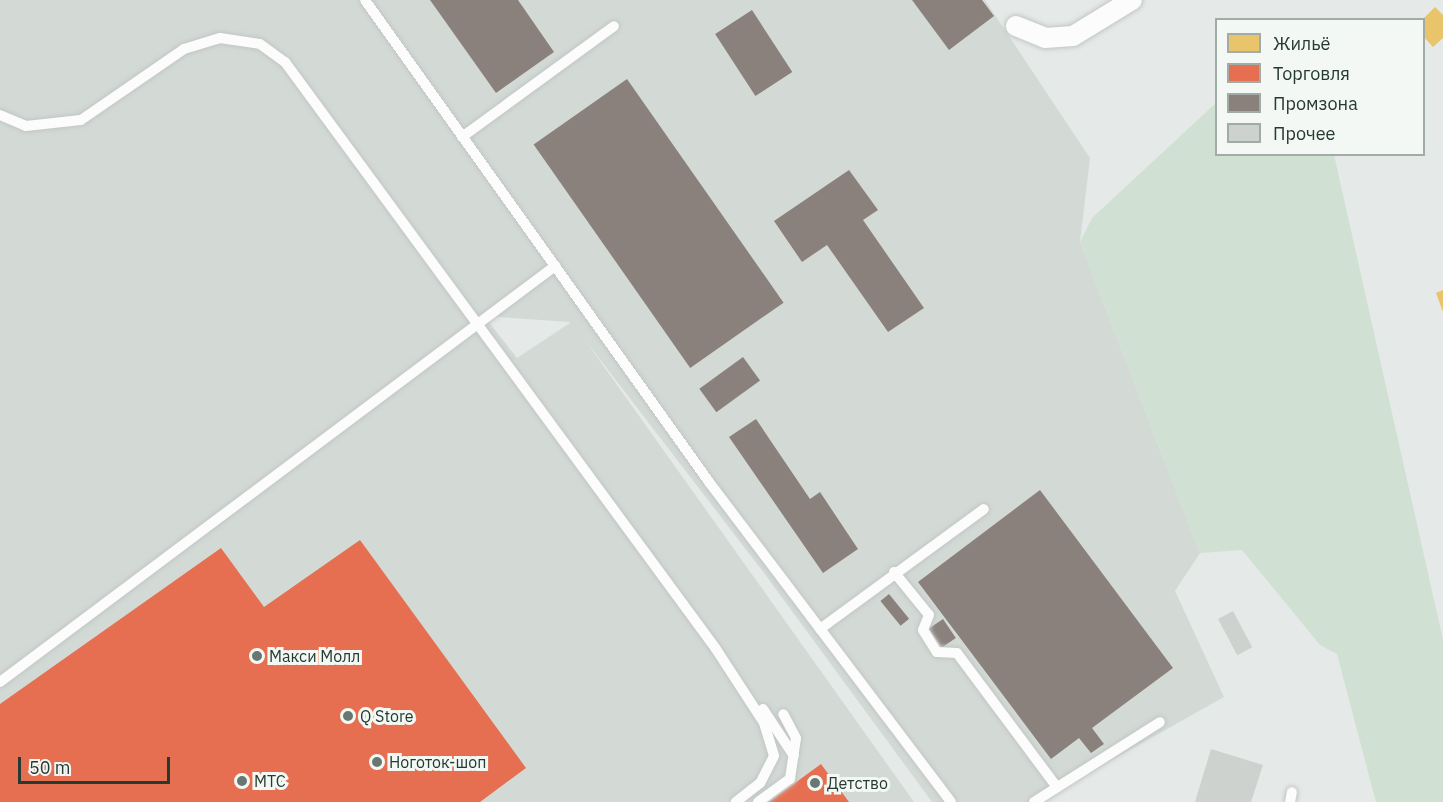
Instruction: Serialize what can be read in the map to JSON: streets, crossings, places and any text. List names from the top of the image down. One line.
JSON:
{"places":["Макси Молл","Q Store","Ноготок-шоп","МТС","Детство"],"legend":["Жильё","Торговля","Промзона","Прочее"],"scale_bar":"50 m"}
